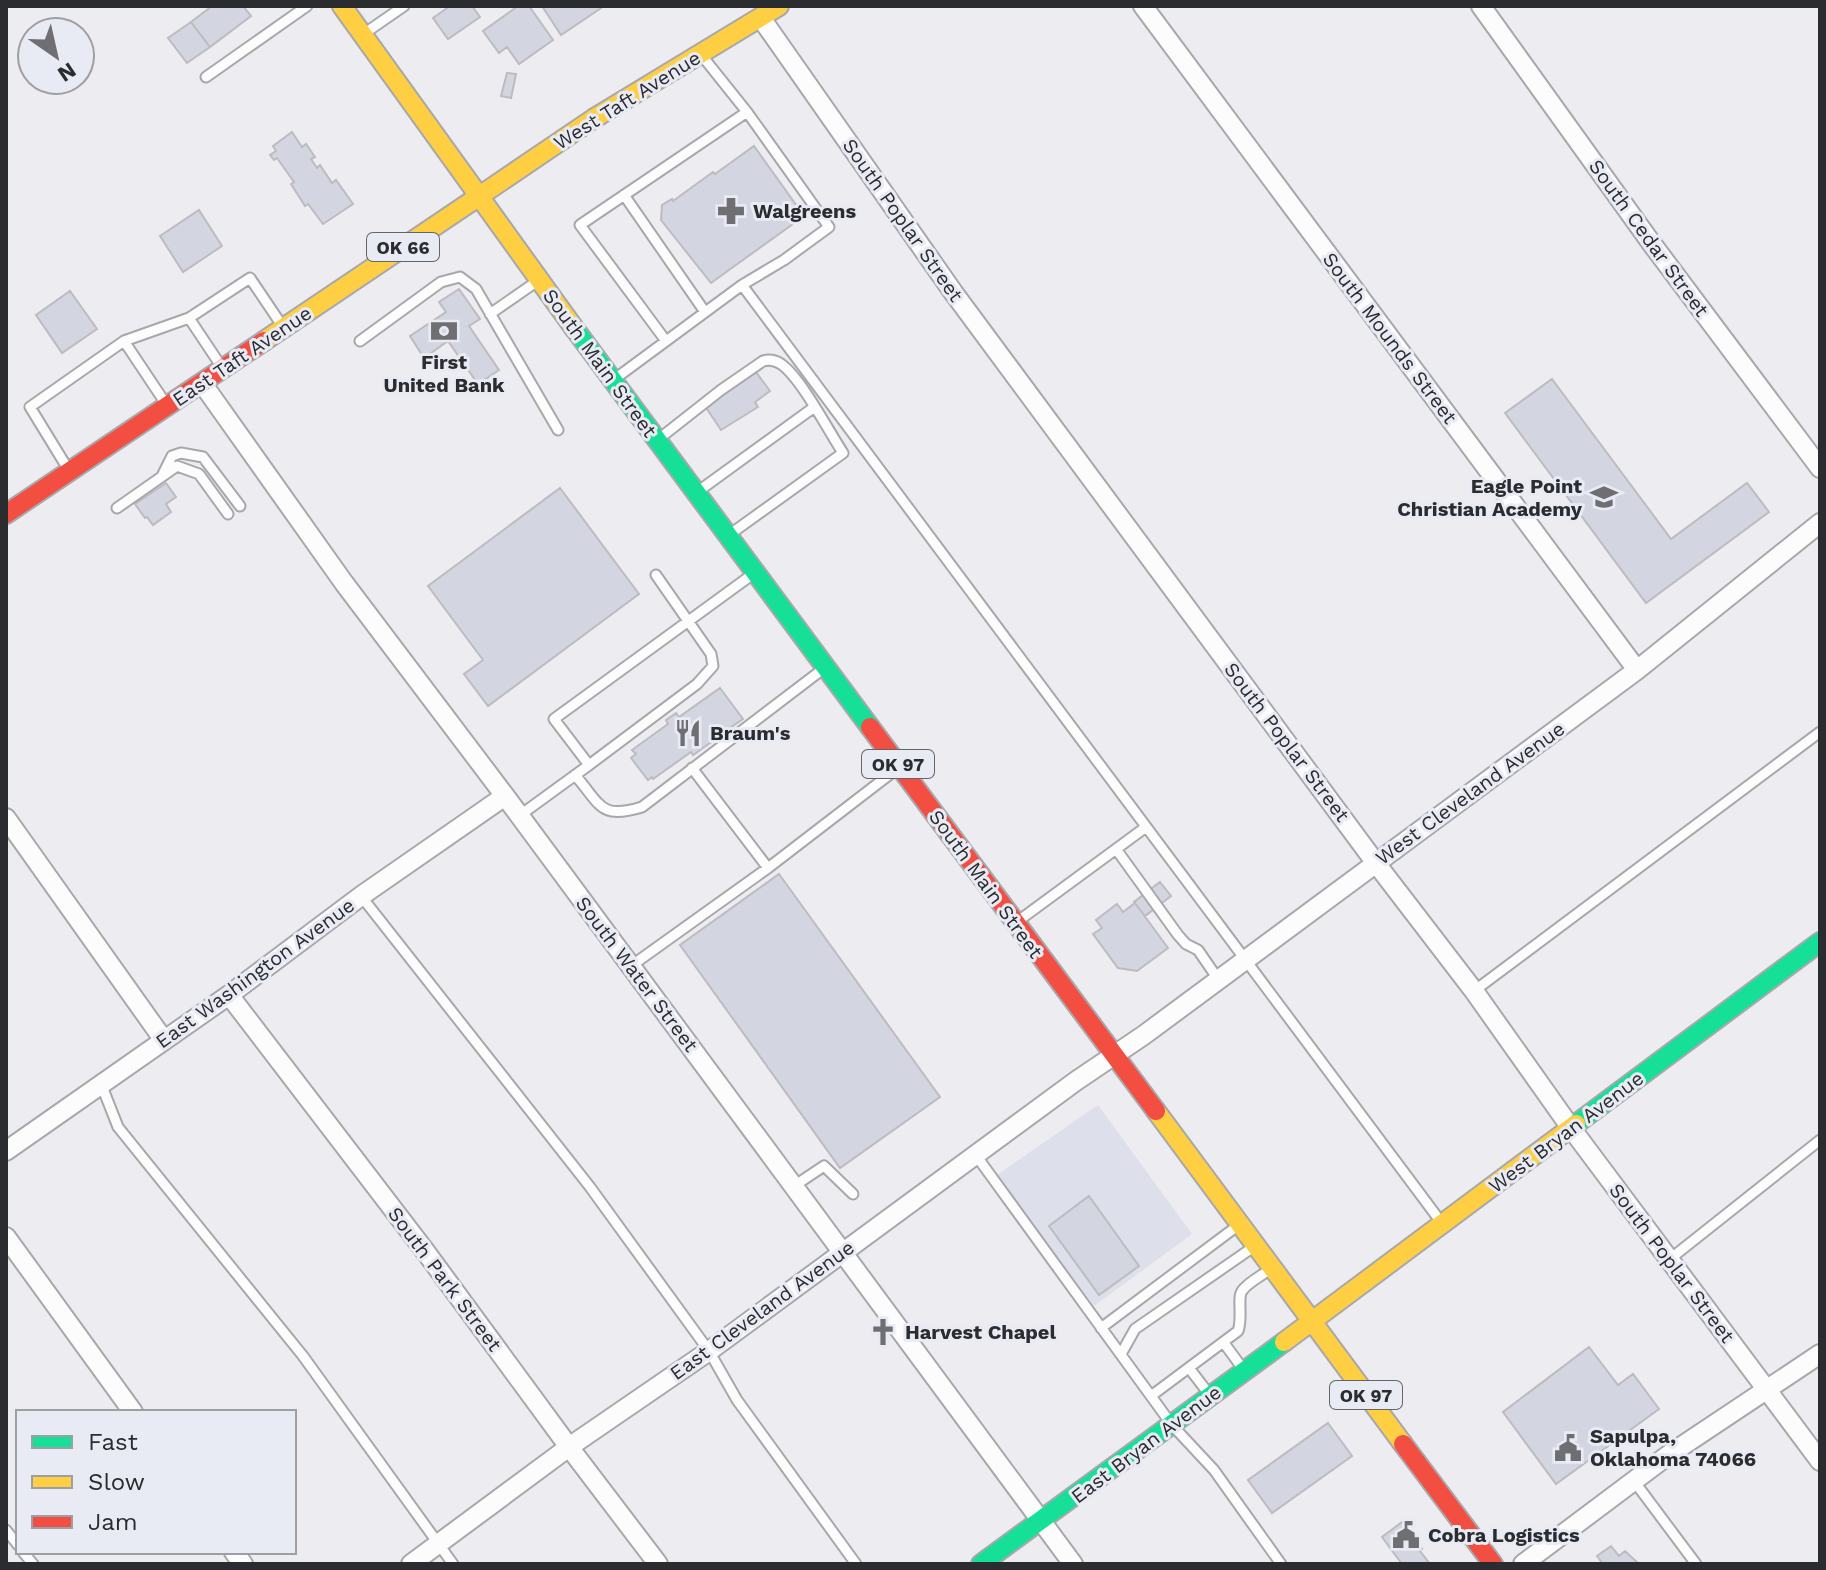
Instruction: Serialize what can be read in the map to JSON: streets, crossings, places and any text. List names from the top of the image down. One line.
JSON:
{"streets":{"main road":["West Taft Avenue","OK 66","East Taft Avenue","South Main Street","OK 97","West Bryan Avenue","East Bryan Avenue"],"street":["South Poplar Street","South Cedar Street","South Mounds Street","West Cleveland Avenue","East Washington Avenue","South Water Street","South Park Street","East Cleveland Avenue"]},"crossings":[["West Taft Avenue","South Poplar Street"],["West Taft Avenue","East Taft Avenue"],["West Taft Avenue","South Main Street"],["South Poplar Street","West Cleveland Avenue"],["South Poplar Street","West Bryan Avenue"],["South Mounds Street","West Cleveland Avenue"],["East Taft Avenue","South Main Street"],["East Taft Avenue","South Water Street"],["South Main Street","West Cleveland Avenue"],["South Main Street","West Bryan Avenue"],["South Main Street","East Cleveland Avenue"],["South Main Street","East Bryan Avenue"],["West Cleveland Avenue","East Cleveland Avenue"],["East Washington Avenue","South Water Street"],["East Washington Avenue","South Park Street"],["South Water Street","East Cleveland Avenue"],["South Water Street","East Bryan Avenue"],["West Bryan Avenue","East Bryan Avenue"],["South Park Street","East Cleveland Avenue"]],"places":{"pharmacy":["Walgreens"],"bank":["First United Bank"],"school or university":["Eagle Point Christian Academy"],"restaurant":["Braum's"],"church":["Harvest Chapel"],"public building":["Sapulpa, Oklahoma 74066","Cobra Logistics"]},"legend":["Fast","Slow","Jam"],"north":"bottom right"}
